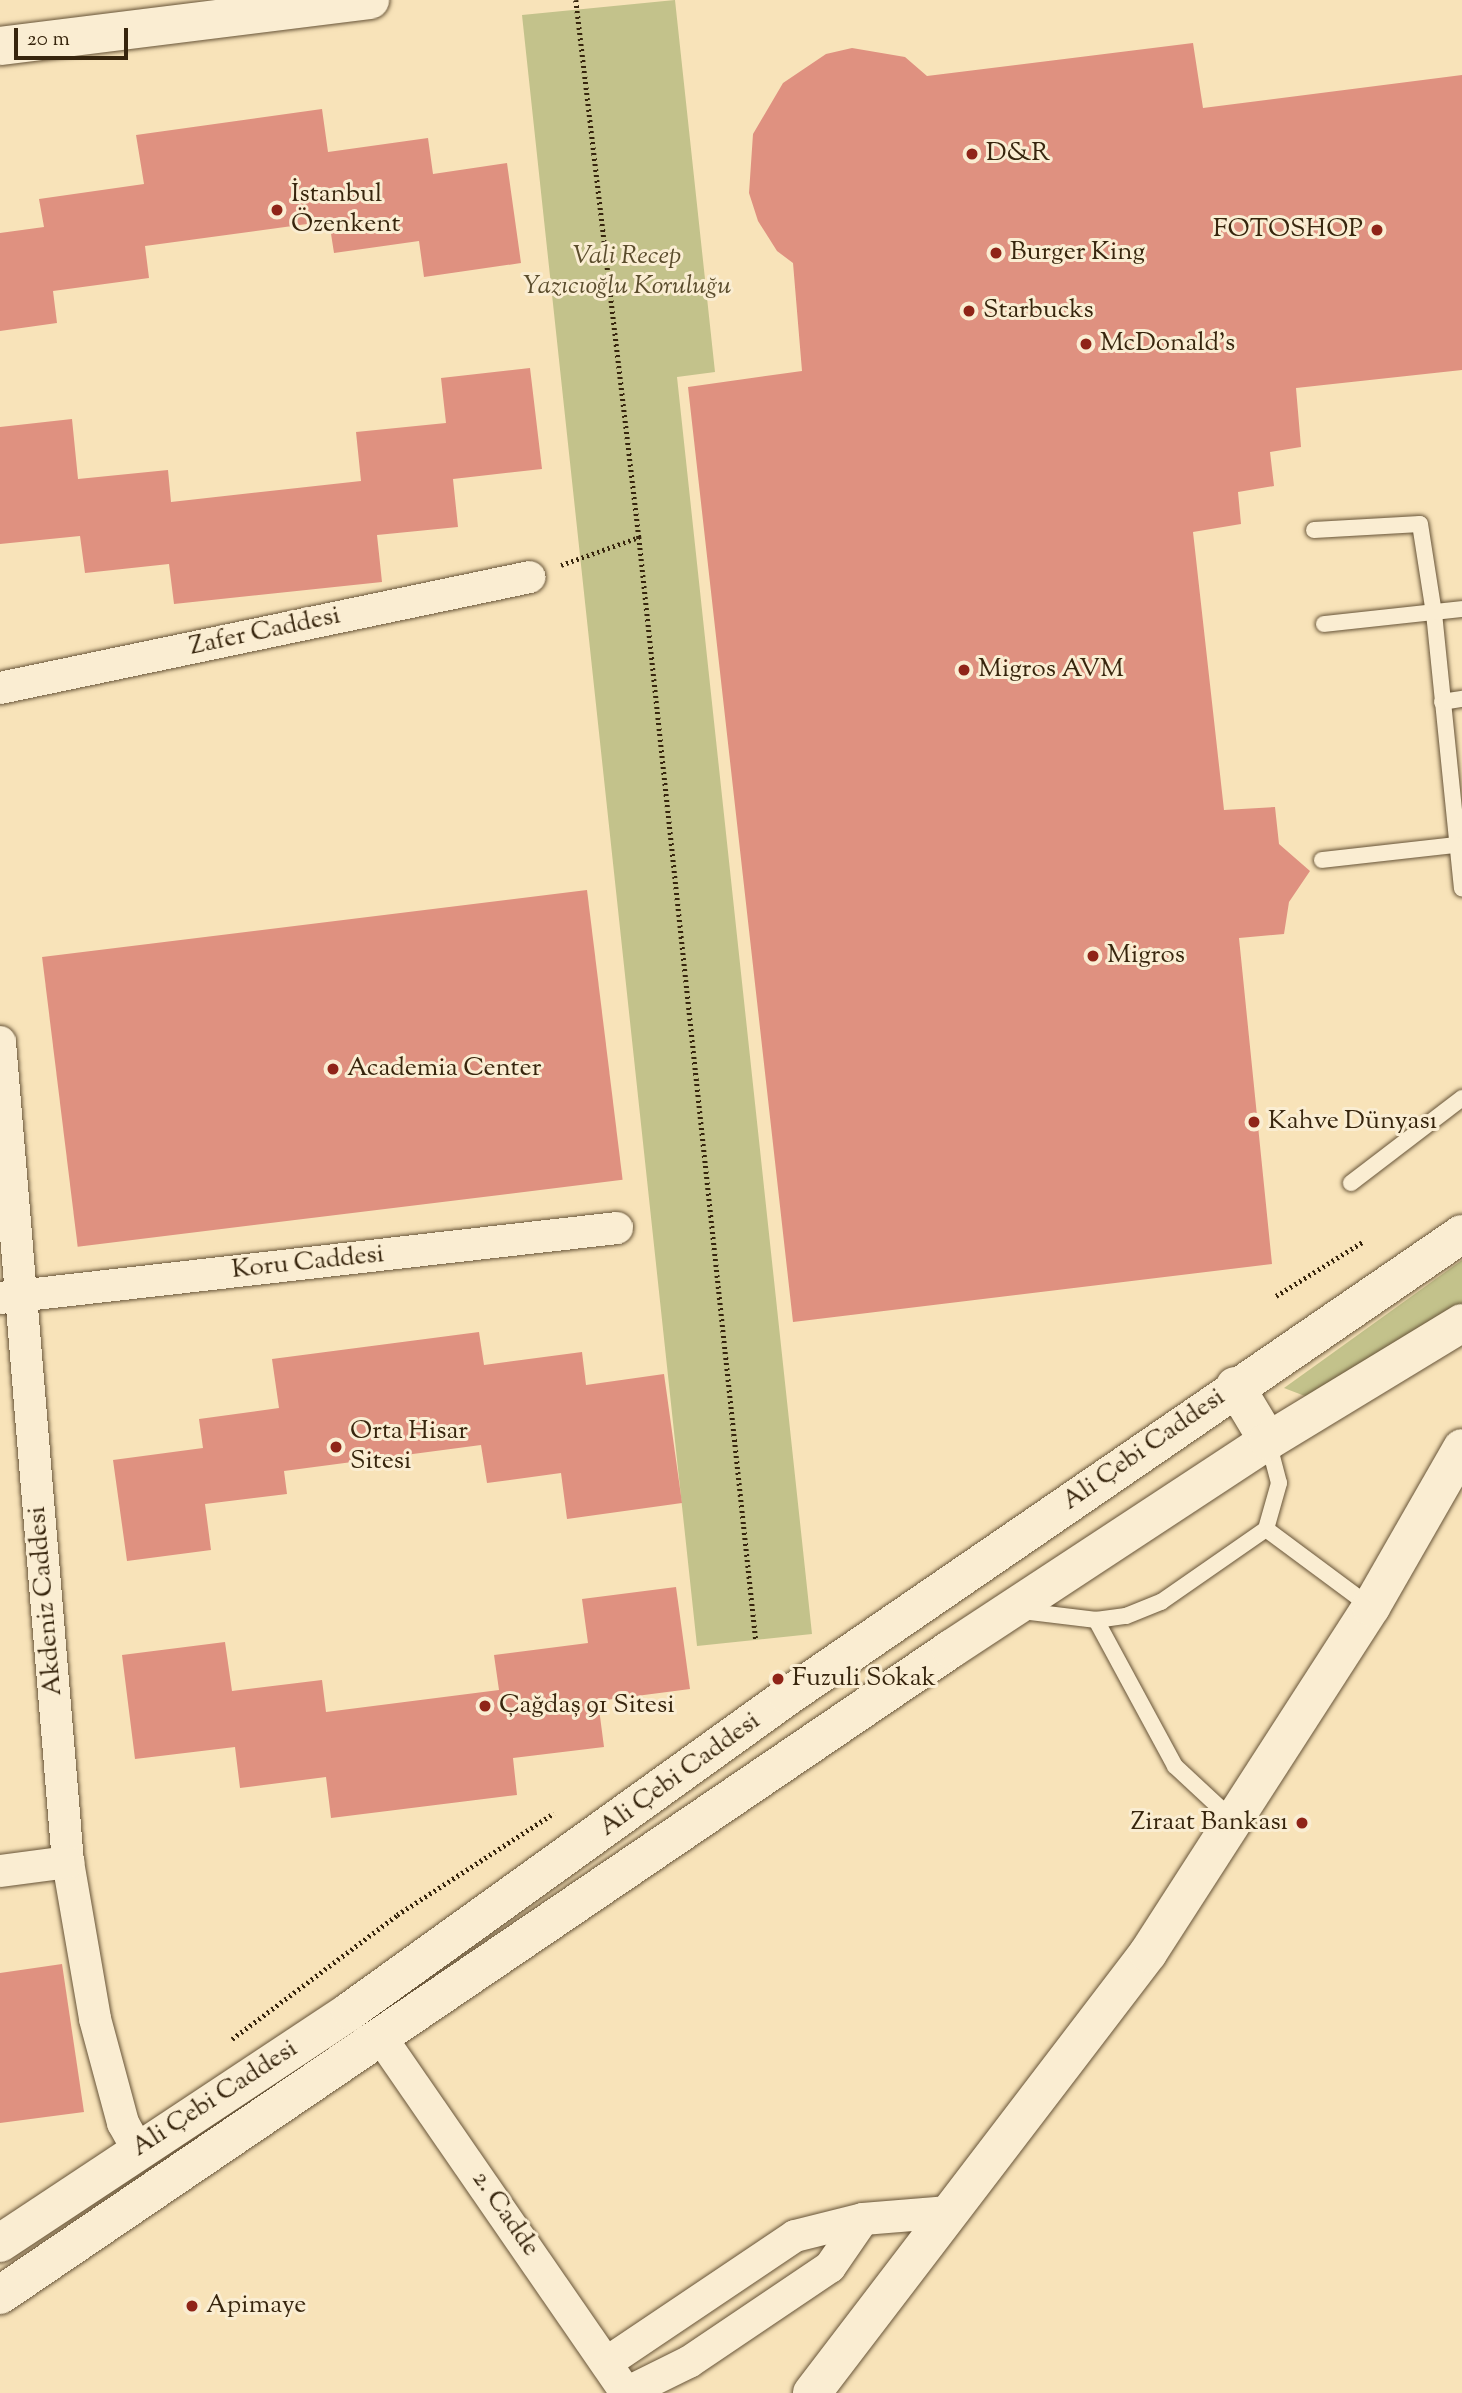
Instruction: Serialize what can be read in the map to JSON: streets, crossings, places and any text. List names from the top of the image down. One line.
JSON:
{"streets":{"main road":["Ali Çebi Caddesi"],"street":["Zafer Caddesi","Koru Caddesi","Akdeniz Caddesi","2. Cadde"]},"crossings":[["Koru Caddesi","Akdeniz Caddesi"],["Ali Çebi Caddesi","Akdeniz Caddesi"],["Ali Çebi Caddesi","2. Cadde"]],"parks":["Vali Recep Yazıcıoğlu Koruluğu"],"places":["D&R","İstanbul Özenkent","FOTOSHOP","Burger King","Starbucks","McDonald's","Migros AVM","Migros","Academia Center","Kahve Dünyası","Orta Hisar Sitesi","Fuzuli Sokak","Çağdaş 91 Sitesi","Ziraat Bankası","Apimaye"],"scale_bar":"20 m"}
